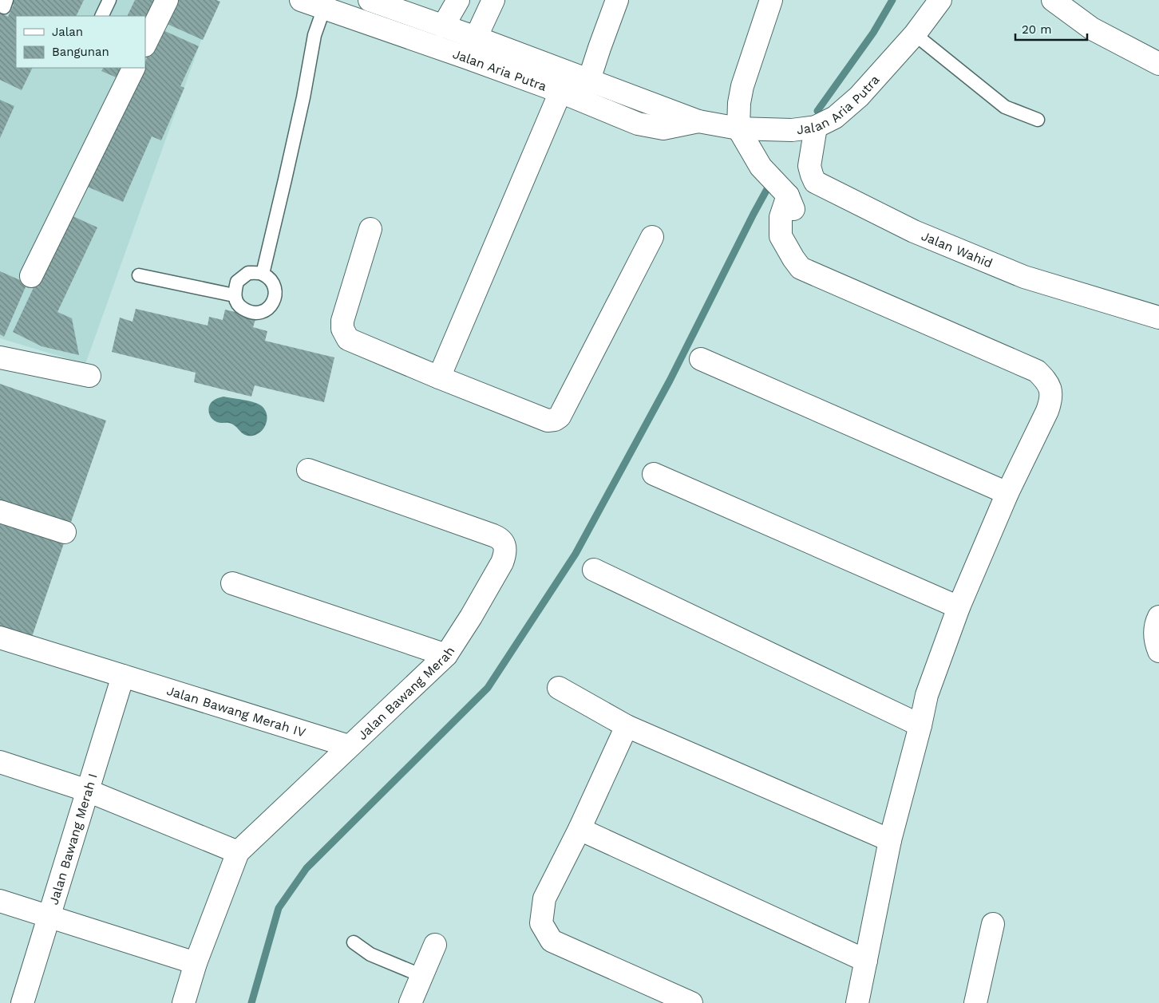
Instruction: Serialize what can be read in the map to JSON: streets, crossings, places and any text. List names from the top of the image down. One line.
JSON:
{"streets":{"street":["Jalan Aria Putra","Jalan Wahid","Jalan Bawang Merah","Jalan Bawang Merah IV","Jalan Bawang Merah I"]},"crossings":[["Jalan Aria Putra","Jalan Wahid"],["Jalan Bawang Merah","Jalan Bawang Merah IV"],["Jalan Bawang Merah IV","Jalan Bawang Merah I"]],"legend":["Jalan","Bangunan"],"scale_bar":"20 m"}
